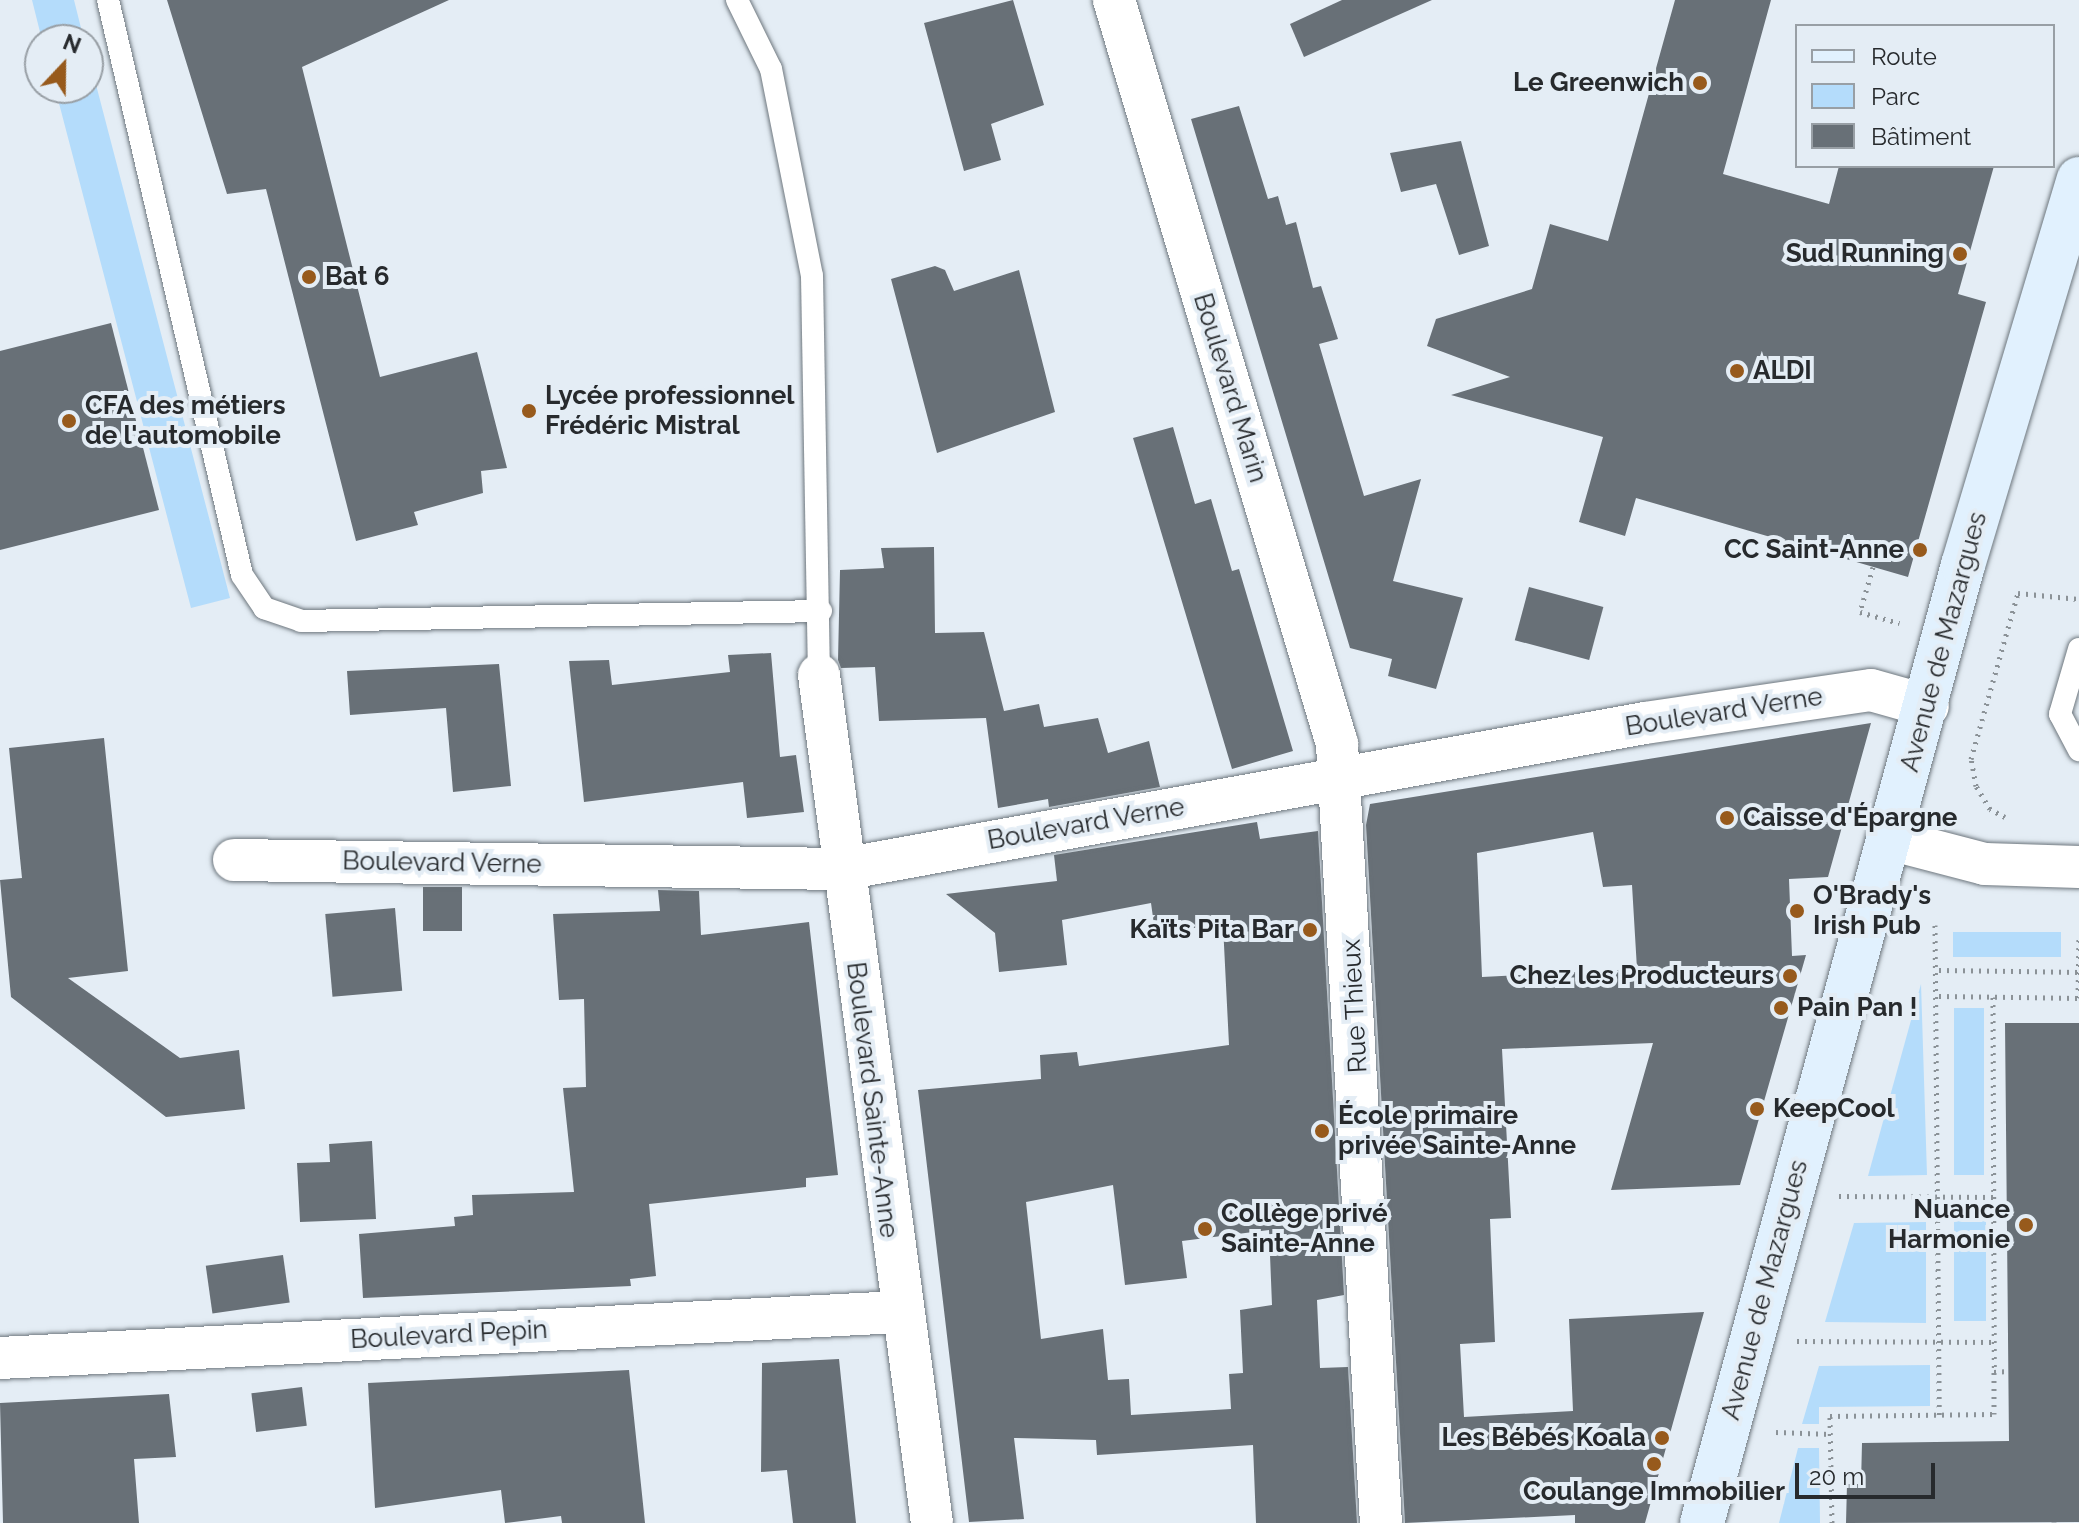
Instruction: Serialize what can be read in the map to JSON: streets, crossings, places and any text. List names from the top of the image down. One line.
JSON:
{"streets":{"street":["Boulevard Marin","Avenue de Mazargues","Boulevard Verne","Rue Thieux","Boulevard Sainte-Anne","Boulevard Pepin"]},"crossings":[["Boulevard Marin","Boulevard Verne"],["Boulevard Marin","Rue Thieux"],["Avenue de Mazargues","Boulevard Verne"],["Boulevard Verne","Rue Thieux"],["Boulevard Verne","Boulevard Sainte-Anne"],["Boulevard Sainte-Anne","Boulevard Pepin"]],"places":["Le Greenwich","Sud Running","Bat 6","ALDI","Lycée professionnel Frédéric Mistral","CFA des métiers de l'automobile","CC Saint-Anne","Caisse d'Épargne","O'Brady's Irish Pub","Kaïts Pita Bar","Chez les Producteurs","Pain Pan !","KeepCool","École primaire privée Sainte-Anne","Nuance Harmonie","Collège privé Sainte-Anne","Les Bébés Koala","Coulange Immobilier"],"legend":["Route","Parc","Bâtiment"],"scale_bar":"20 m","north":"top"}
